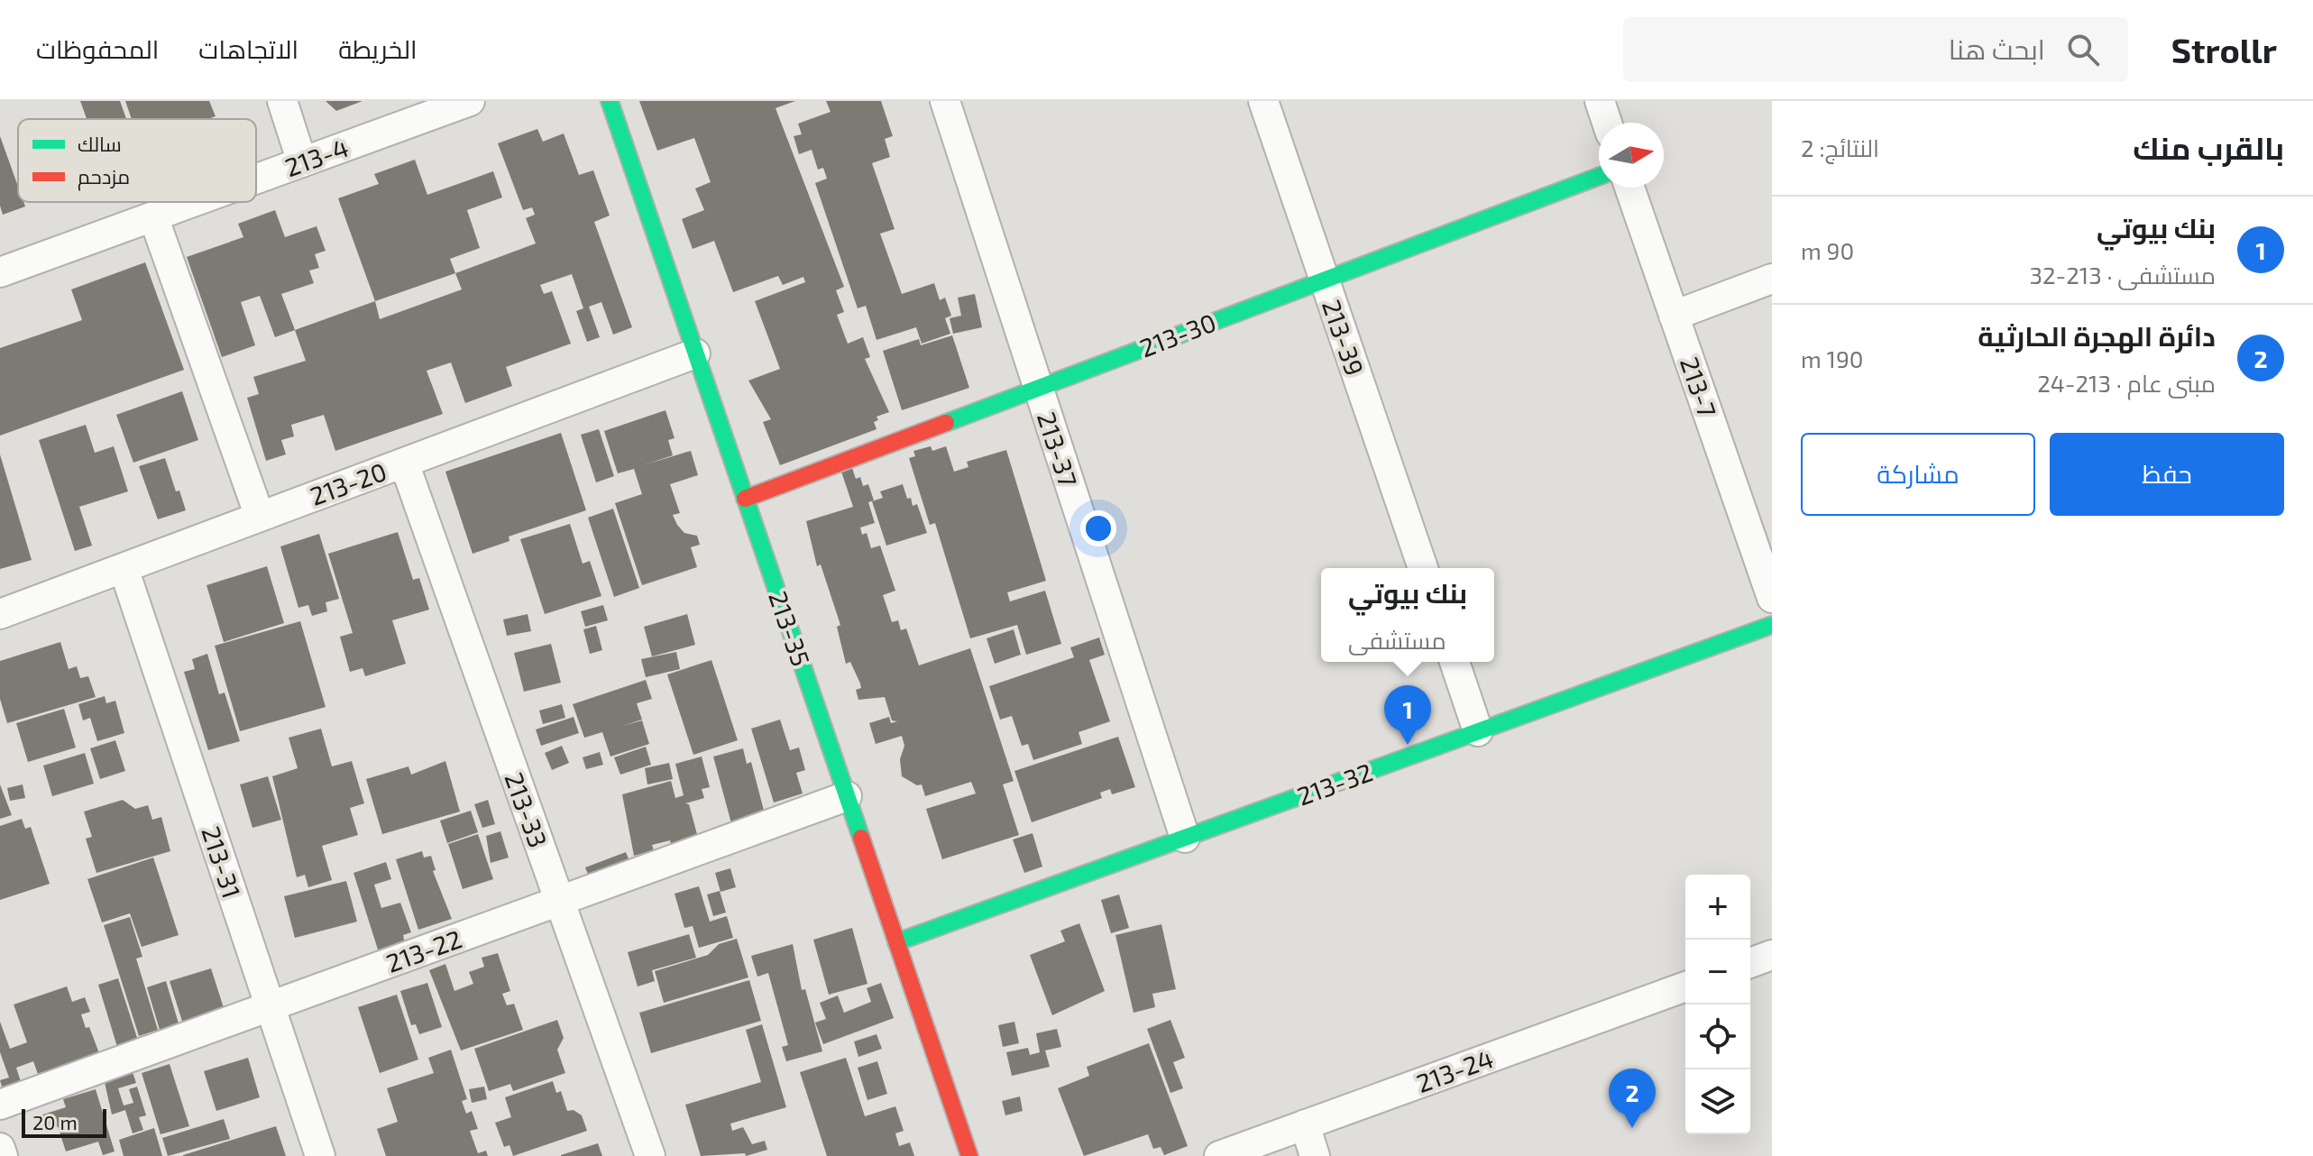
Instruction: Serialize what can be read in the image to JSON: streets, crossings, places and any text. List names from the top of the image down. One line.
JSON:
{"streets":{"street":["213-4","213-30","213-39","213-7","213-37","213-20","213-35","213-32","213-33","213-31","213-22","213-24"]},"crossings":[["213-30","213-39"],["213-30","213-37"],["213-30","213-35"],["213-37","213-32"],["213-20","213-35"],["213-20","213-33"],["213-20","213-31"],["213-35","213-32"],["213-35","213-22"],["213-33","213-22"],["213-31","213-22"]],"legend":["سالك","مزدحم"],"scale_bar":"20 m","north":"right","page":{"header":"Strollr","search":"ابحث هنا","nav":["الخريطة","الاتجاهات","المحفوظات"],"heading":["بالقرب منك","النتائج: 2"],"list":[{"mark":"1","name":"بنك بيوتي","note":"مستشفى · 213-32","value":"90 m"},{"mark":"2","name":"دائرة الهجرة الحارثية","note":"مبنى عام · 213-24","value":"190 m"}],"buttons":["حفظ","مشاركة"],"popup":["بنك بيوتي","مستشفى"],"pins":["1","2"],"map_buttons":["+","−"],"scale":"20 m"}}
